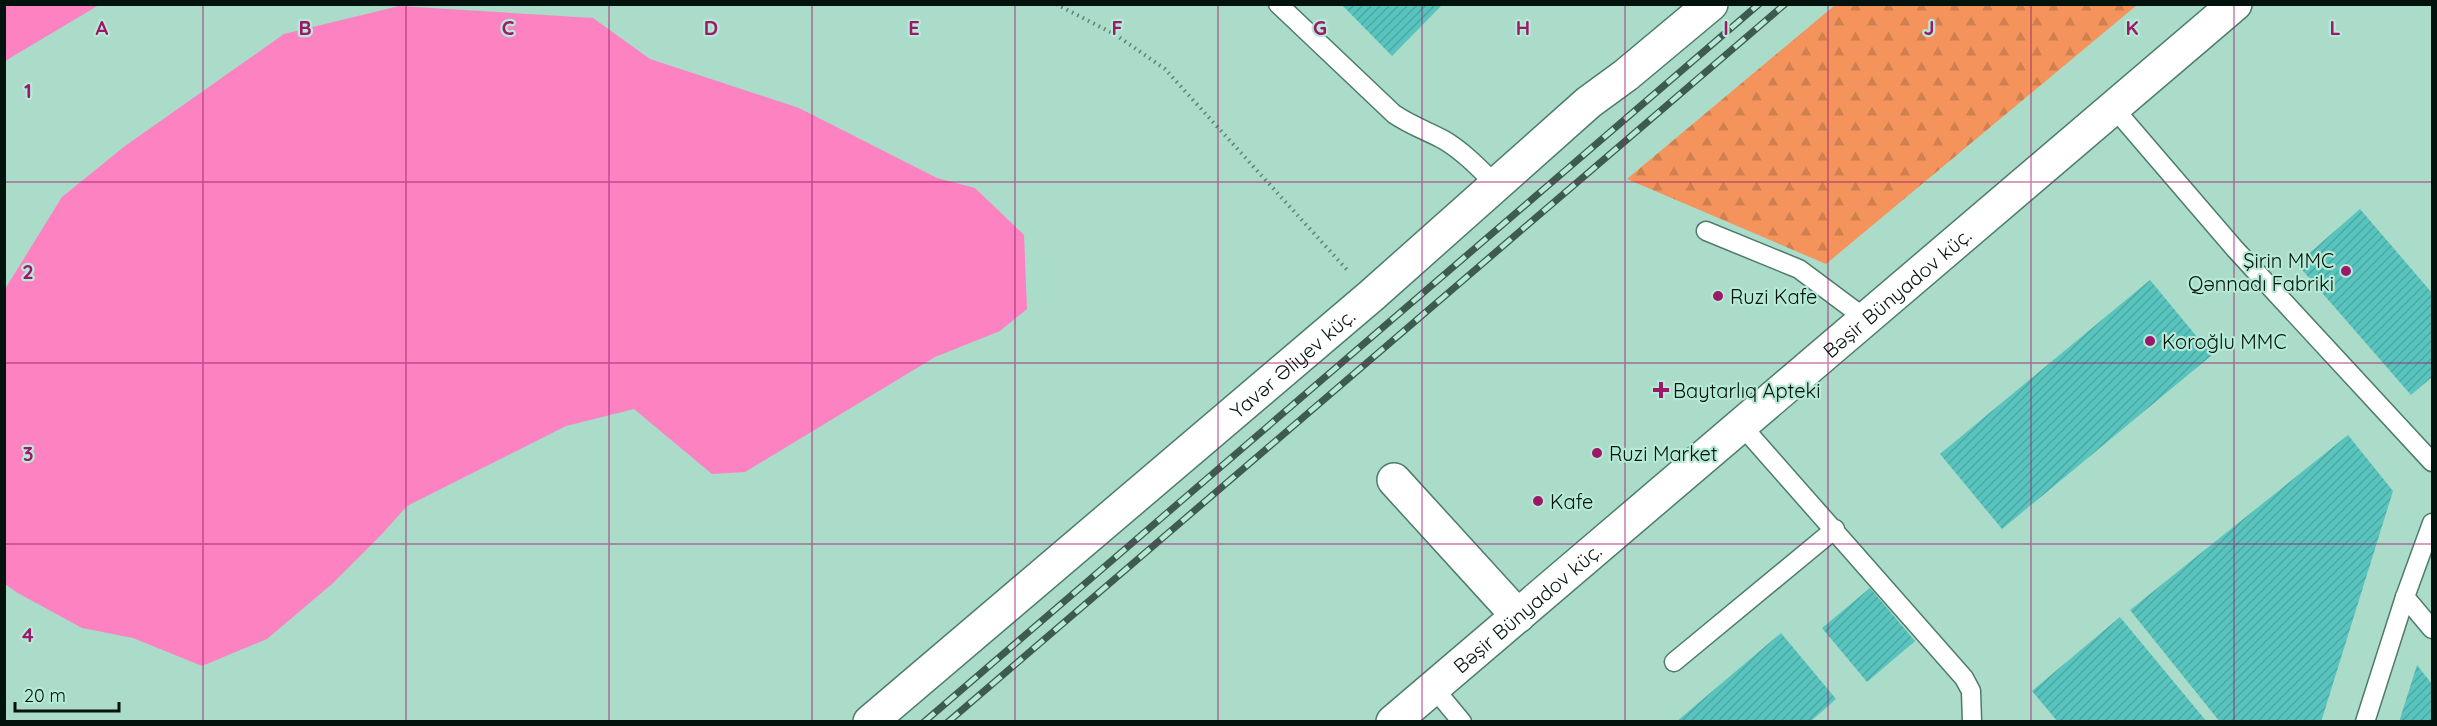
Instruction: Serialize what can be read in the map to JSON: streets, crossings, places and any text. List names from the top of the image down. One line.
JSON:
{"streets":{"street":["Bəşir Bünyadov küç.","Yavər Əliyev küç."]},"places":{"other":["Şirin MMC Qənnadı Fabriki","Ruzi Kafe","Koroğlu MMC","Ruzi Market","Kafe"],"health":["Baytarlıq Apteki"]},"scale_bar":"20 m","grid":{"columns":["A","B","C","D","E","F","G","H","I","J","K","L"],"rows":["1","2","3","4"]}}
